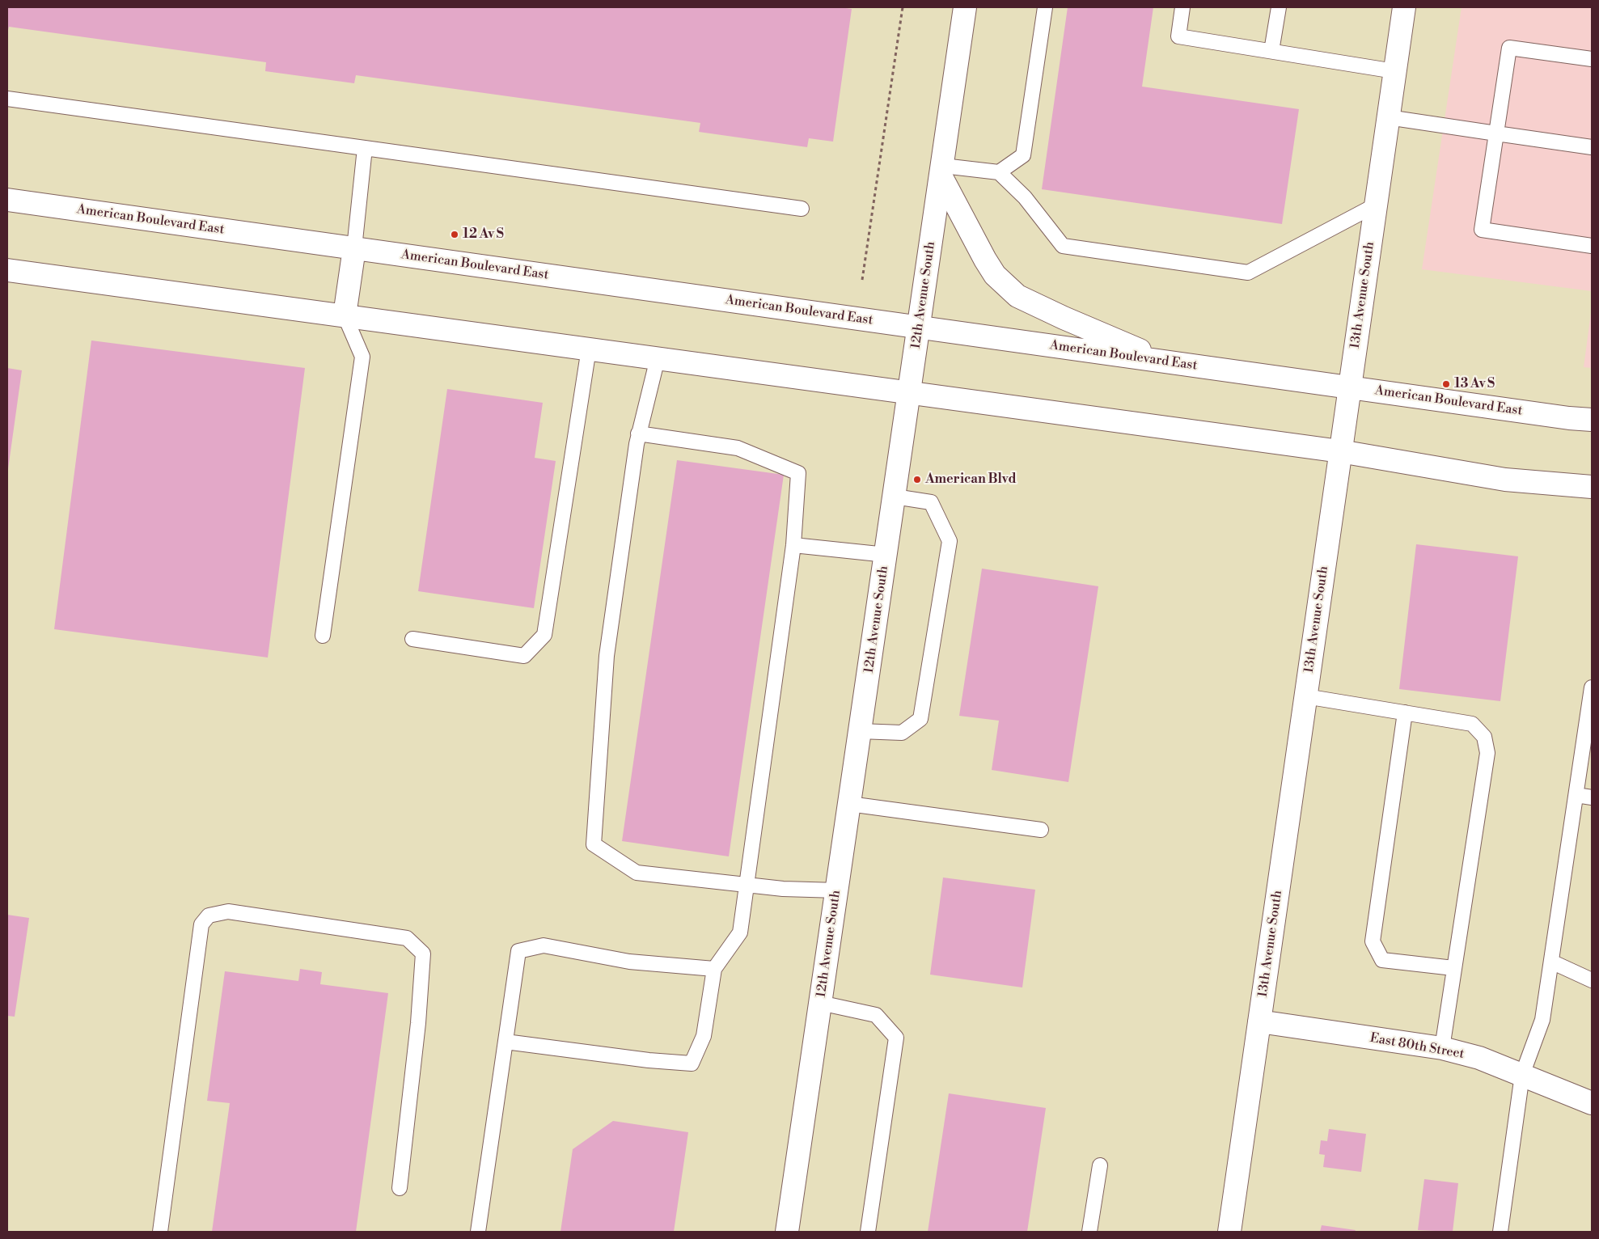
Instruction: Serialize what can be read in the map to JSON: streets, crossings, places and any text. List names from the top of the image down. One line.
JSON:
{"streets":{"main road":["American Boulevard East","12th Avenue South","13th Avenue South","East 80th Street"]},"crossings":[["American Boulevard East","12th Avenue South"],["American Boulevard East","13th Avenue South"],["13th Avenue South","East 80th Street"]],"places":["12 Av S","13 Av S","American Blvd"]}
